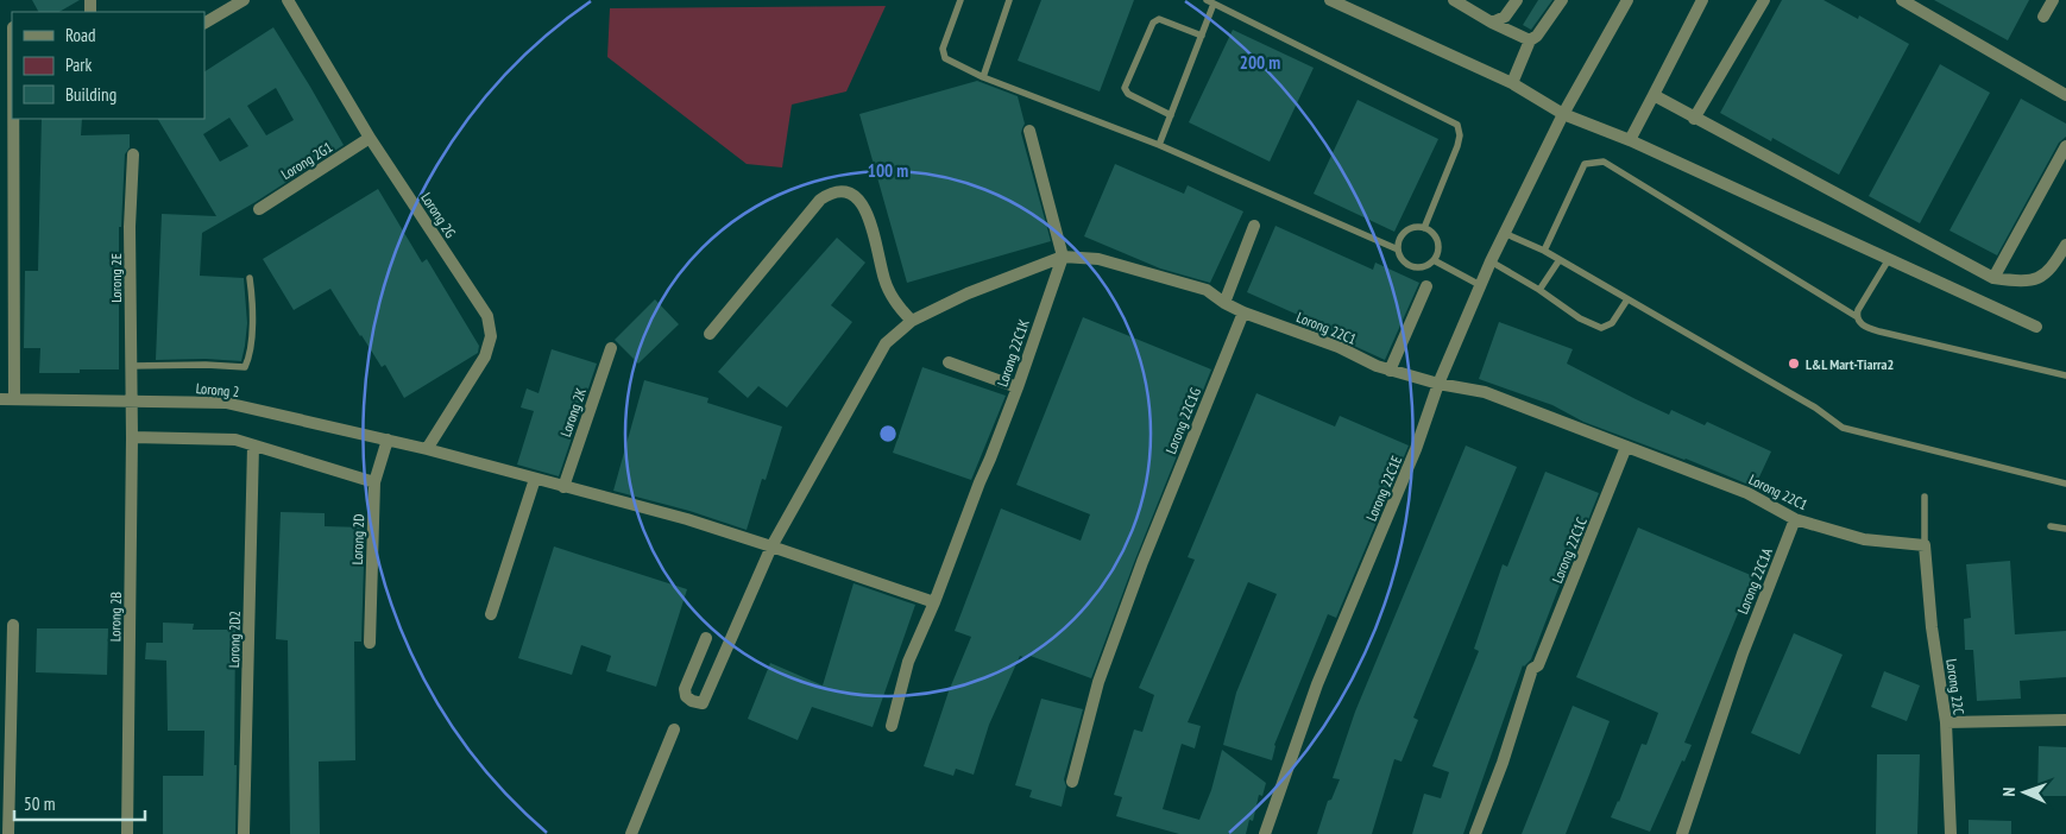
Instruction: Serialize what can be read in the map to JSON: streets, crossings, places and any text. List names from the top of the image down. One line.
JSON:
{"streets":{"street":["Lorong 2G1","Lorong 2G","Lorong 2E","Lorong 22C1","Lorong 22C1K","Lorong 2","Lorong 2K","Lorong 22C1G","Lorong 22C1E","Lorong 2D","Lorong 22C1C","Lorong 22C1A","Lorong 2B","Lorong 2D2","Lorong 22C"]},"crossings":[["Lorong 2G1","Lorong 2G"],["Lorong 2G","Lorong 2"],["Lorong 2E","Lorong 2"],["Lorong 2E","Lorong 2B"],["Lorong 22C1","Lorong 22C1K"],["Lorong 22C1","Lorong 2"],["Lorong 22C1","Lorong 22C1G"],["Lorong 22C1","Lorong 22C1E"],["Lorong 22C1","Lorong 22C1C"],["Lorong 22C1","Lorong 22C1A"],["Lorong 22C1","Lorong 22C"],["Lorong 22C1K","Lorong 2"],["Lorong 2","Lorong 2K"],["Lorong 2","Lorong 2D"],["Lorong 2","Lorong 2B"]],"places":["L&L Mart-Tiarra2"],"legend":["Road","Park","Building"],"scale_bar":"50 m","north":"left","rings":["200 m","100 m"]}
